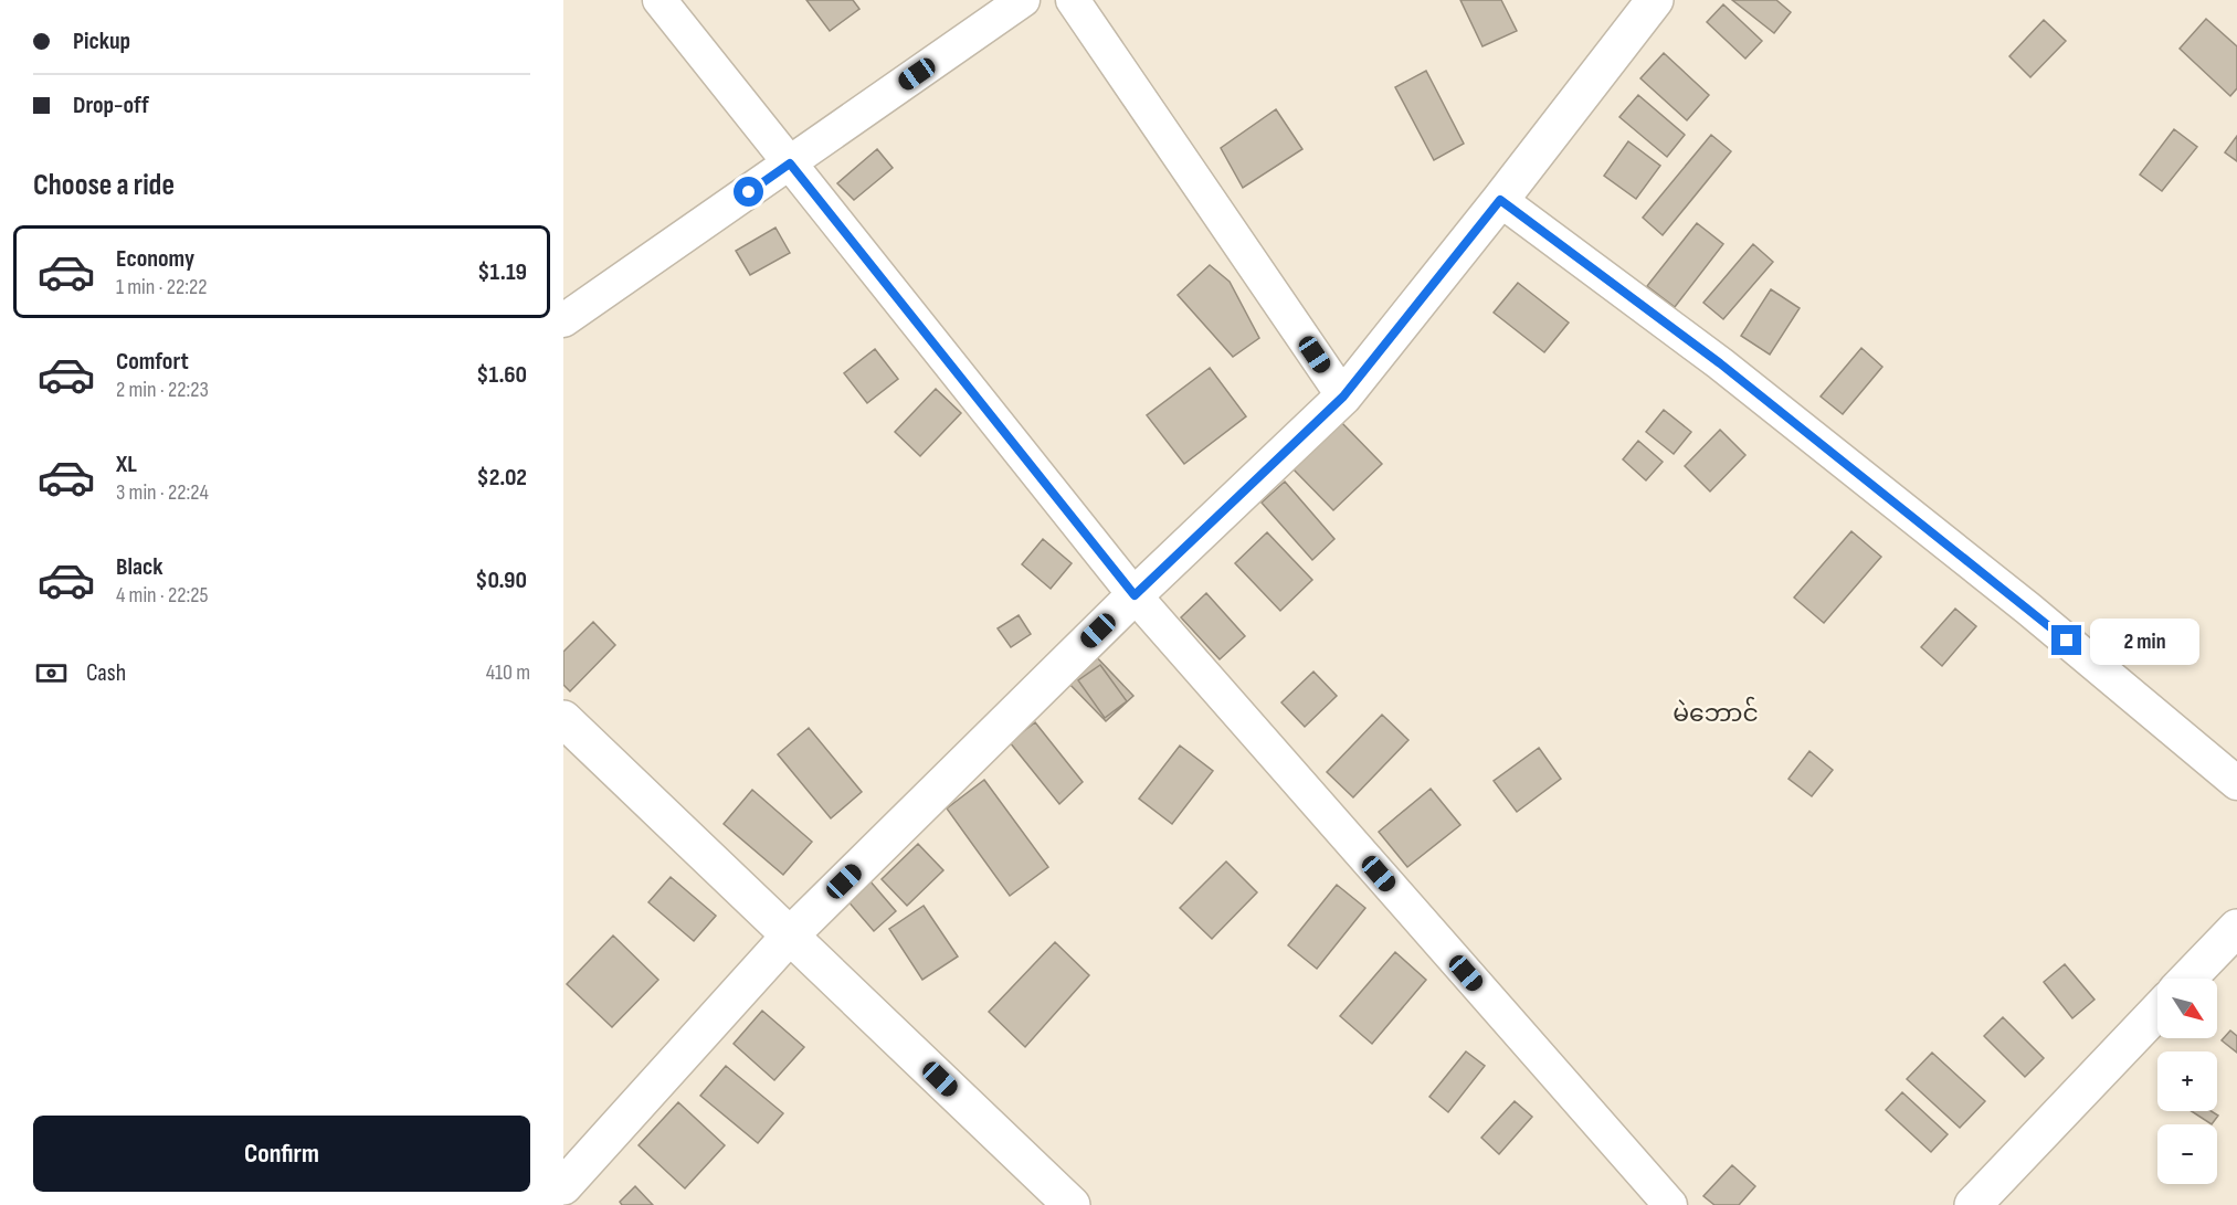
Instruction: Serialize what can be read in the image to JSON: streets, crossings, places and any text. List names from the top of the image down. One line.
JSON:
{"districts":["မဲဘောင်"],"north":"bottom right","page":{"banner":["Pickup","Drop-off"],"heading":"Choose a ride","list":[{"name":"Economy","note":"1 min · 22:22","value":"$1.19"},{"name":"Comfort","note":"2 min · 22:23","value":"$1.60"},{"name":"XL","note":"3 min · 22:24","value":"$2.02"},{"name":"Black","note":"4 min · 22:25","value":"$0.90"}],"bubble":"2 min","pay":["Cash","410 m"],"map_buttons":["+","−"],"buttons":"Confirm"}}
